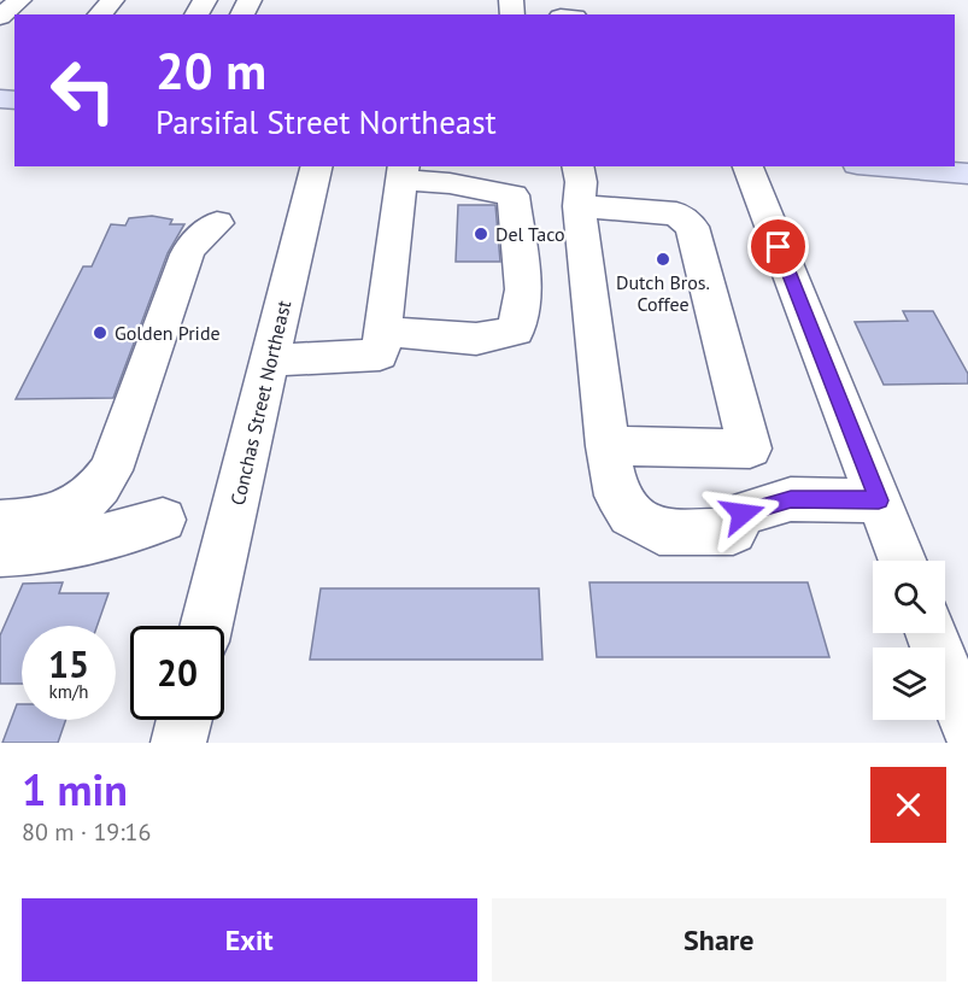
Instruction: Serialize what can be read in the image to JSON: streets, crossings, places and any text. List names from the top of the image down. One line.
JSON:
{"streets":{"street":["Conchas Street Northeast"]},"places":["Del Taco","Dutch Bros. Coffee","Golden Pride"],"page":{"turn":["20 m","Parsifal Street Northeast"],"speed":"15 km/h","limit":"20","heading":["1 min","80 m · 19:16"],"buttons":["Exit","Share"]}}
